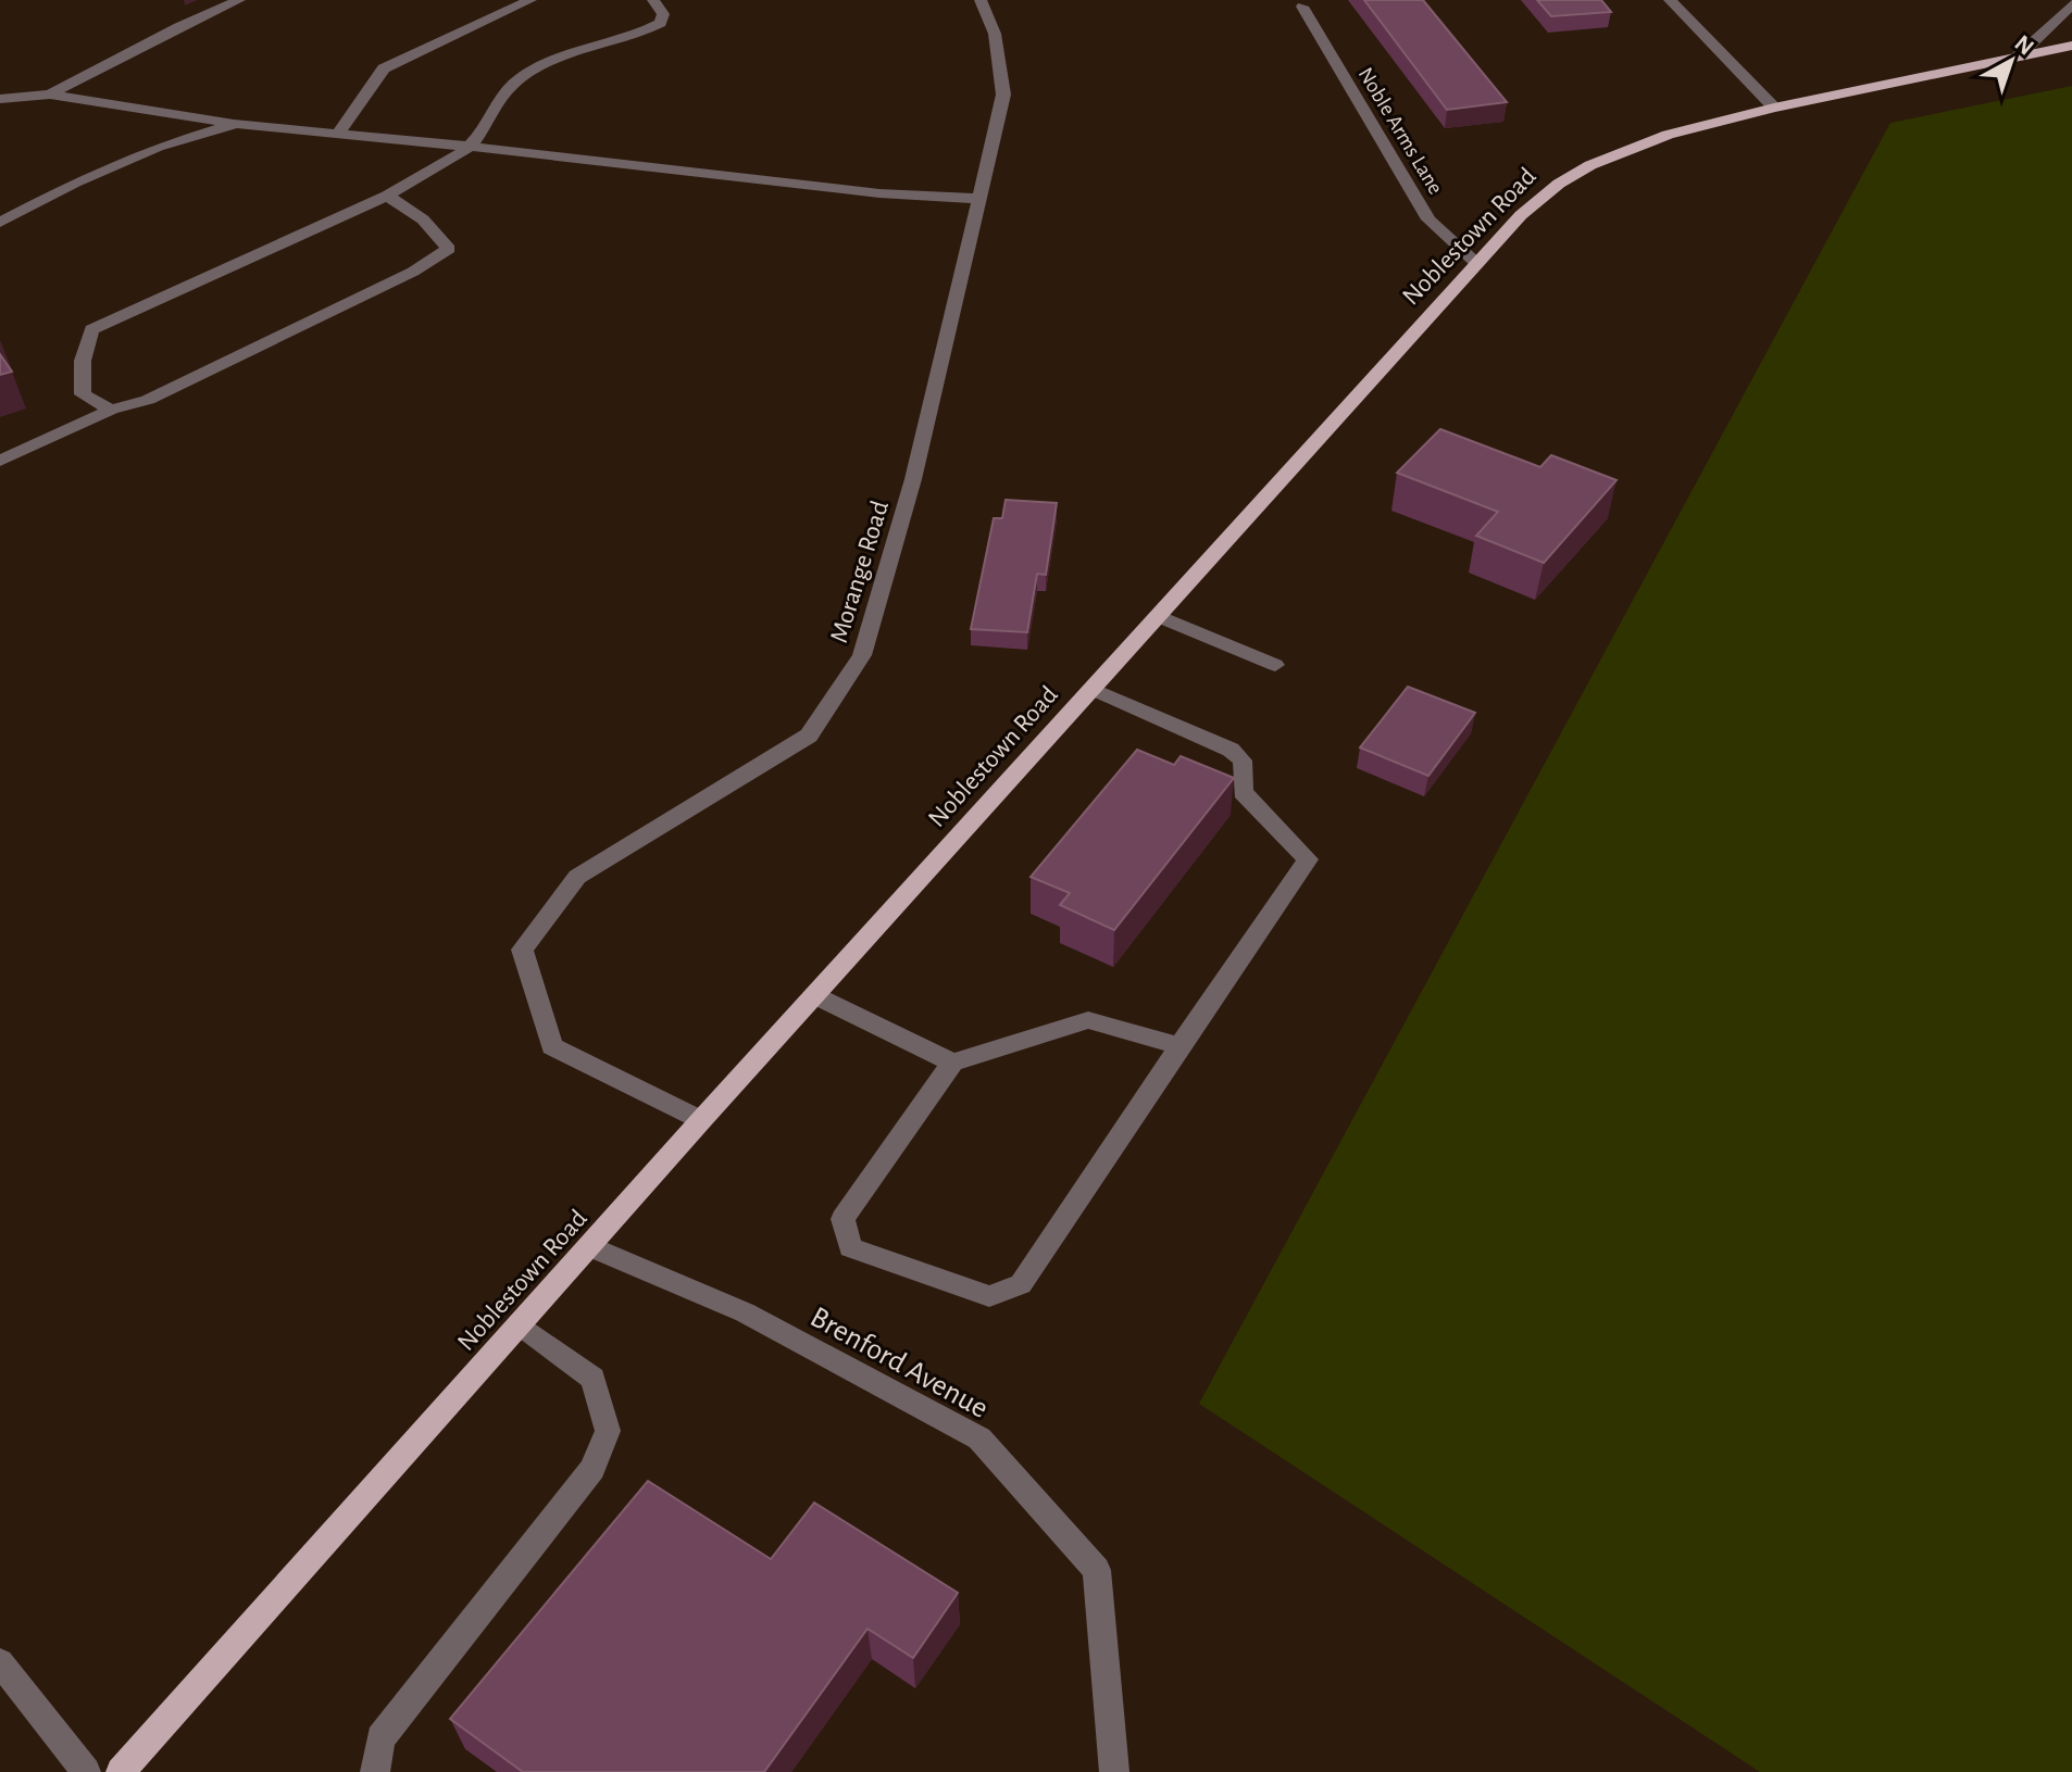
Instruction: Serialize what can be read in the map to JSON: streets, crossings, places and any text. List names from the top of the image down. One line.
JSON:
{"streets":{"main road":["Noblestown Road"],"street":["Noble Arms Lane","Morange Road","Brenford Avenue"]},"crossings":[["Noble Arms Lane","Noblestown Road"],["Noblestown Road","Morange Road"],["Noblestown Road","Brenford Avenue"]],"north":"top right"}
